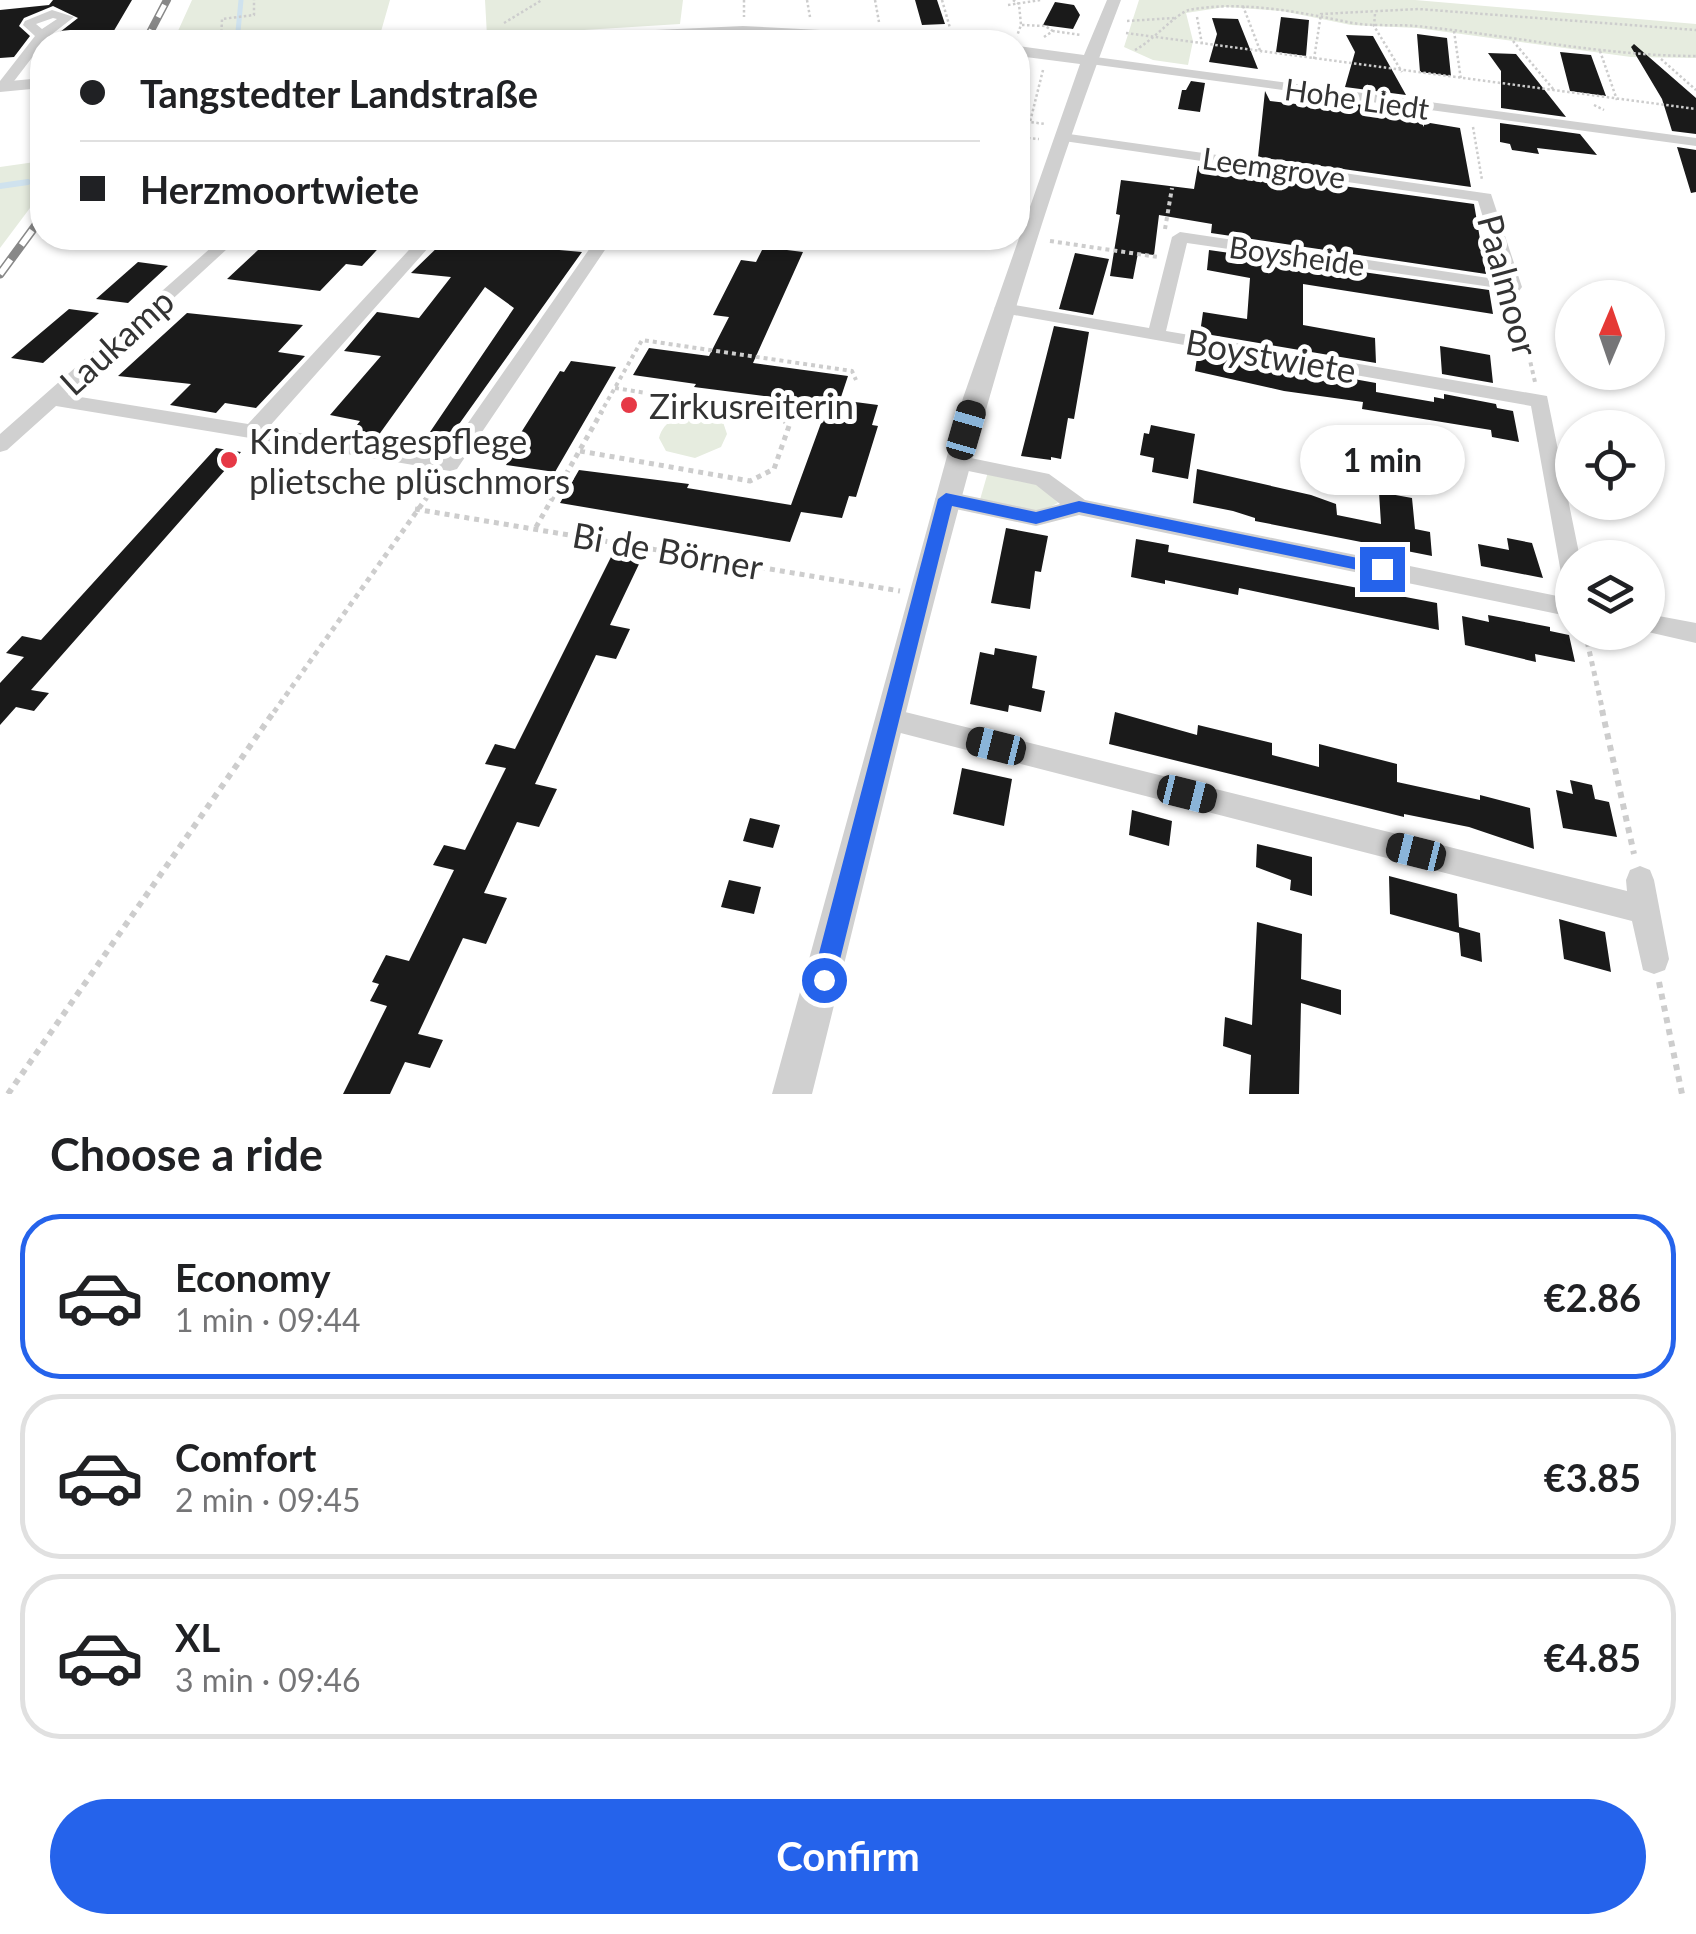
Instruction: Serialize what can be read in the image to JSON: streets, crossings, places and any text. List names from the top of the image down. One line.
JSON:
{"streets":{"street":["Hohe Liedt","Leemgrove","Boysheide","Paalmoor","Laukamp","Boystwiete"],"path":["Bi de Börner"]},"crossings":[["Hohe Liedt","Paalmoor"],["Leemgrove","Paalmoor"],["Boysheide","Paalmoor"],["Boysheide","Boystwiete"],["Paalmoor","Boystwiete"]],"places":["Zirkusreiterin","Kindertagespflege plietsche plüschmors"],"north":"top","page":{"banner":["Tangstedter Landstraße","Herzmoortwiete"],"bubble":"1 min","heading":"Choose a ride","list":[{"name":"Economy","note":"1 min · 09:44","value":"€2.86"},{"name":"Comfort","note":"2 min · 09:45","value":"€3.85"},{"name":"XL","note":"3 min · 09:46","value":"€4.85"}],"buttons":"Confirm"}}
